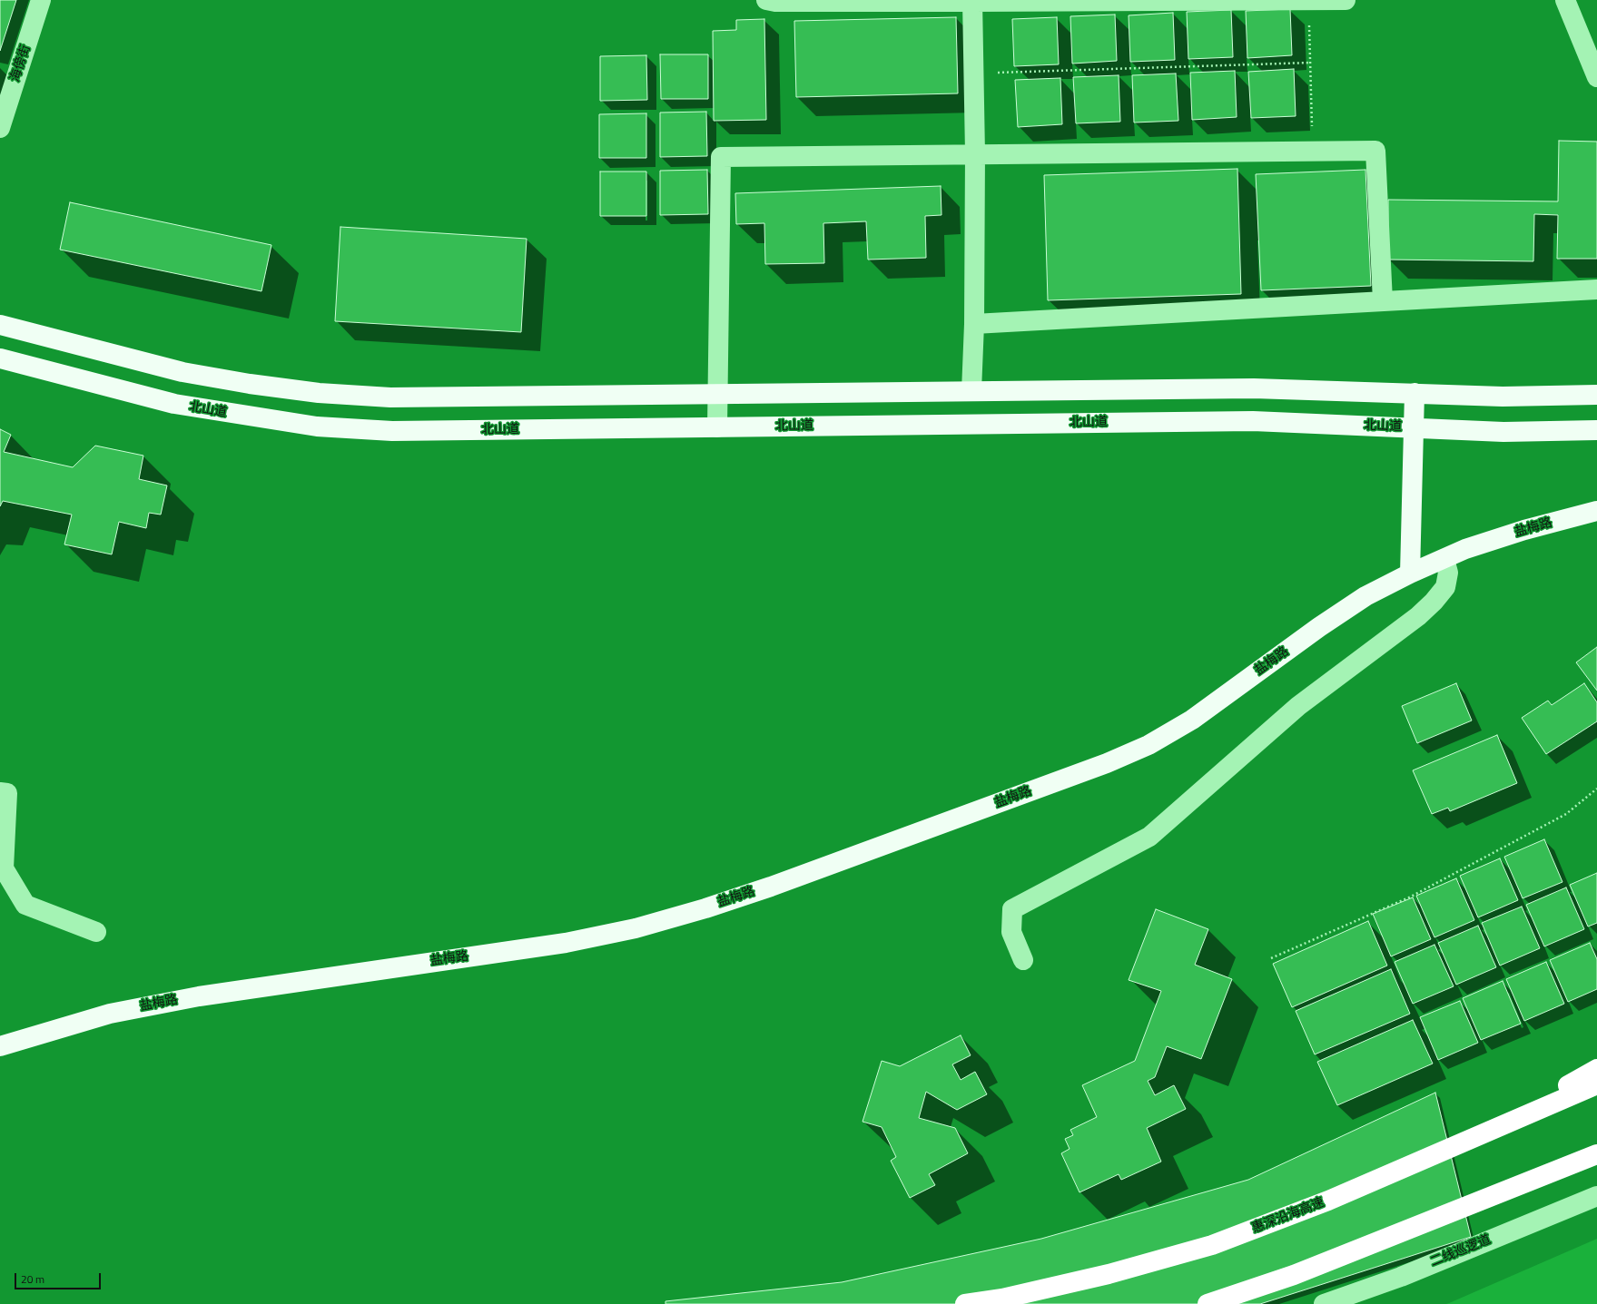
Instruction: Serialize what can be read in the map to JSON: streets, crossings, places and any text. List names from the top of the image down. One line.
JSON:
{"streets":{"highway":["惠深沿海高速"],"main road":["北山道","盐梅路"],"street":["海傍街","二线巡逻道"]},"scale_bar":"20 m"}
